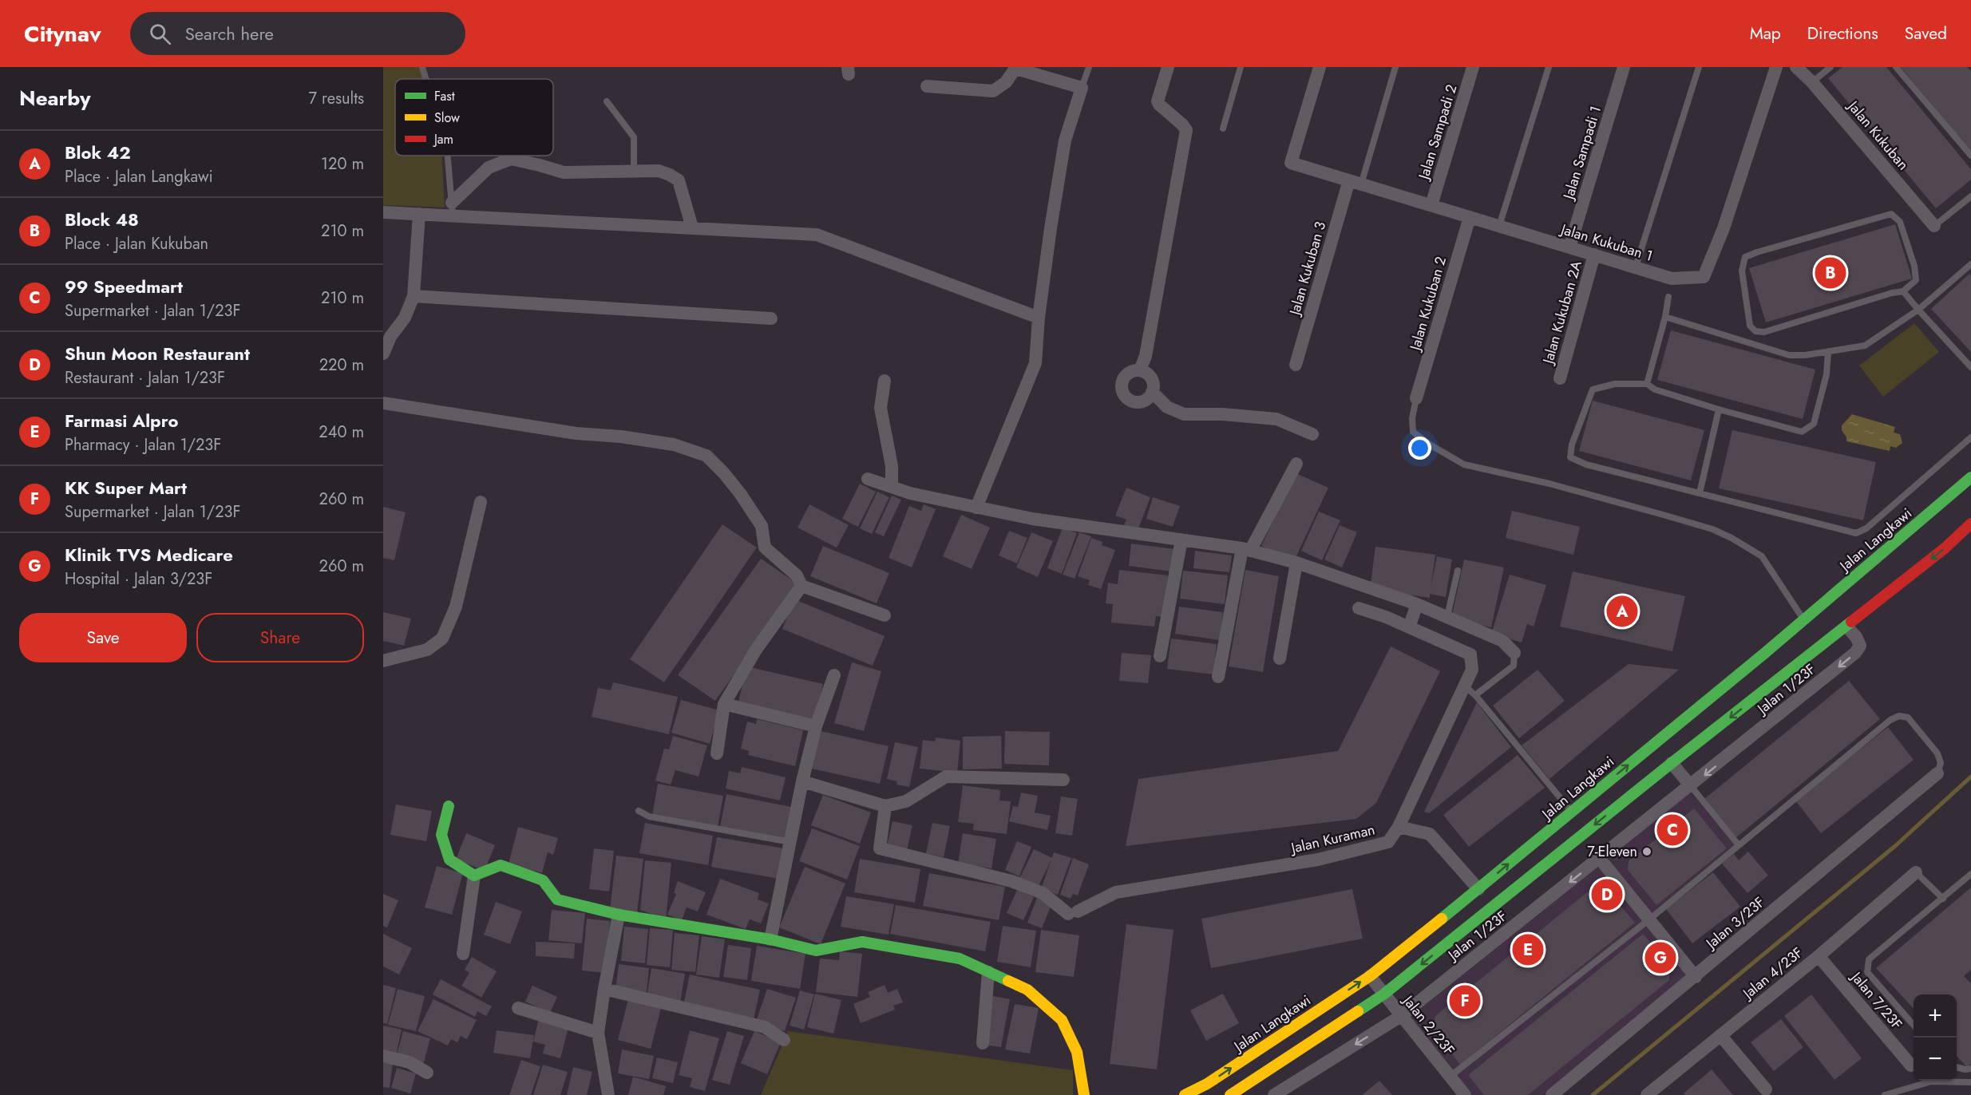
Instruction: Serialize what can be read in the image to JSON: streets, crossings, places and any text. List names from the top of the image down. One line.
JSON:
{"streets":{"street":["Jalan Sampadi 2","Jalan Kukuban","Jalan Sampadi 1","Jalan Kukuban 1","Jalan Kukuban 3","Jalan Kukuban 2","Jalan Kukuban 2A","Jalan Langkawi","Jalan 1/23F","Jalan Kuraman","Jalan 3/23F","Jalan 4/23F","Jalan 7/23F","Jalan 2/23F"]},"crossings":[["Jalan Sampadi 2","Jalan Kukuban 1"],["Jalan Sampadi 1","Jalan Kukuban 1"],["Jalan Kukuban 1","Jalan Kukuban 3"],["Jalan Kukuban 1","Jalan Kukuban 2"],["Jalan Kukuban 1","Jalan Kukuban 2A"],["Jalan Langkawi","Jalan 2/23F"],["Jalan 1/23F","Jalan 2/23F"],["Jalan 4/23F","Jalan 7/23F"]],"places":["7-Eleven"],"legend":["Fast","Slow","Jam"],"page":{"header":"Citynav","search":"Search here","nav":["Map","Directions","Saved"],"heading":["Nearby","7 results"],"list":[{"mark":"A","name":"Blok 42","note":"Place · Jalan Langkawi","value":"120 m"},{"mark":"B","name":"Block 48","note":"Place · Jalan Kukuban","value":"210 m"},{"mark":"C","name":"99 Speedmart","note":"Supermarket · Jalan 1/23F","value":"210 m"},{"mark":"D","name":"Shun Moon Restaurant","note":"Restaurant · Jalan 1/23F","value":"220 m"},{"mark":"E","name":"Farmasi Alpro","note":"Pharmacy · Jalan 1/23F","value":"240 m"},{"mark":"F","name":"KK Super Mart","note":"Supermarket · Jalan 1/23F","value":"260 m"},{"mark":"G","name":"Klinik TVS Medicare","note":"Hospital · Jalan 3/23F","value":"260 m"}],"pins":["B","A","C","D","E","G","F"],"buttons":["Save","Share"],"map_buttons":["+","−"]}}
